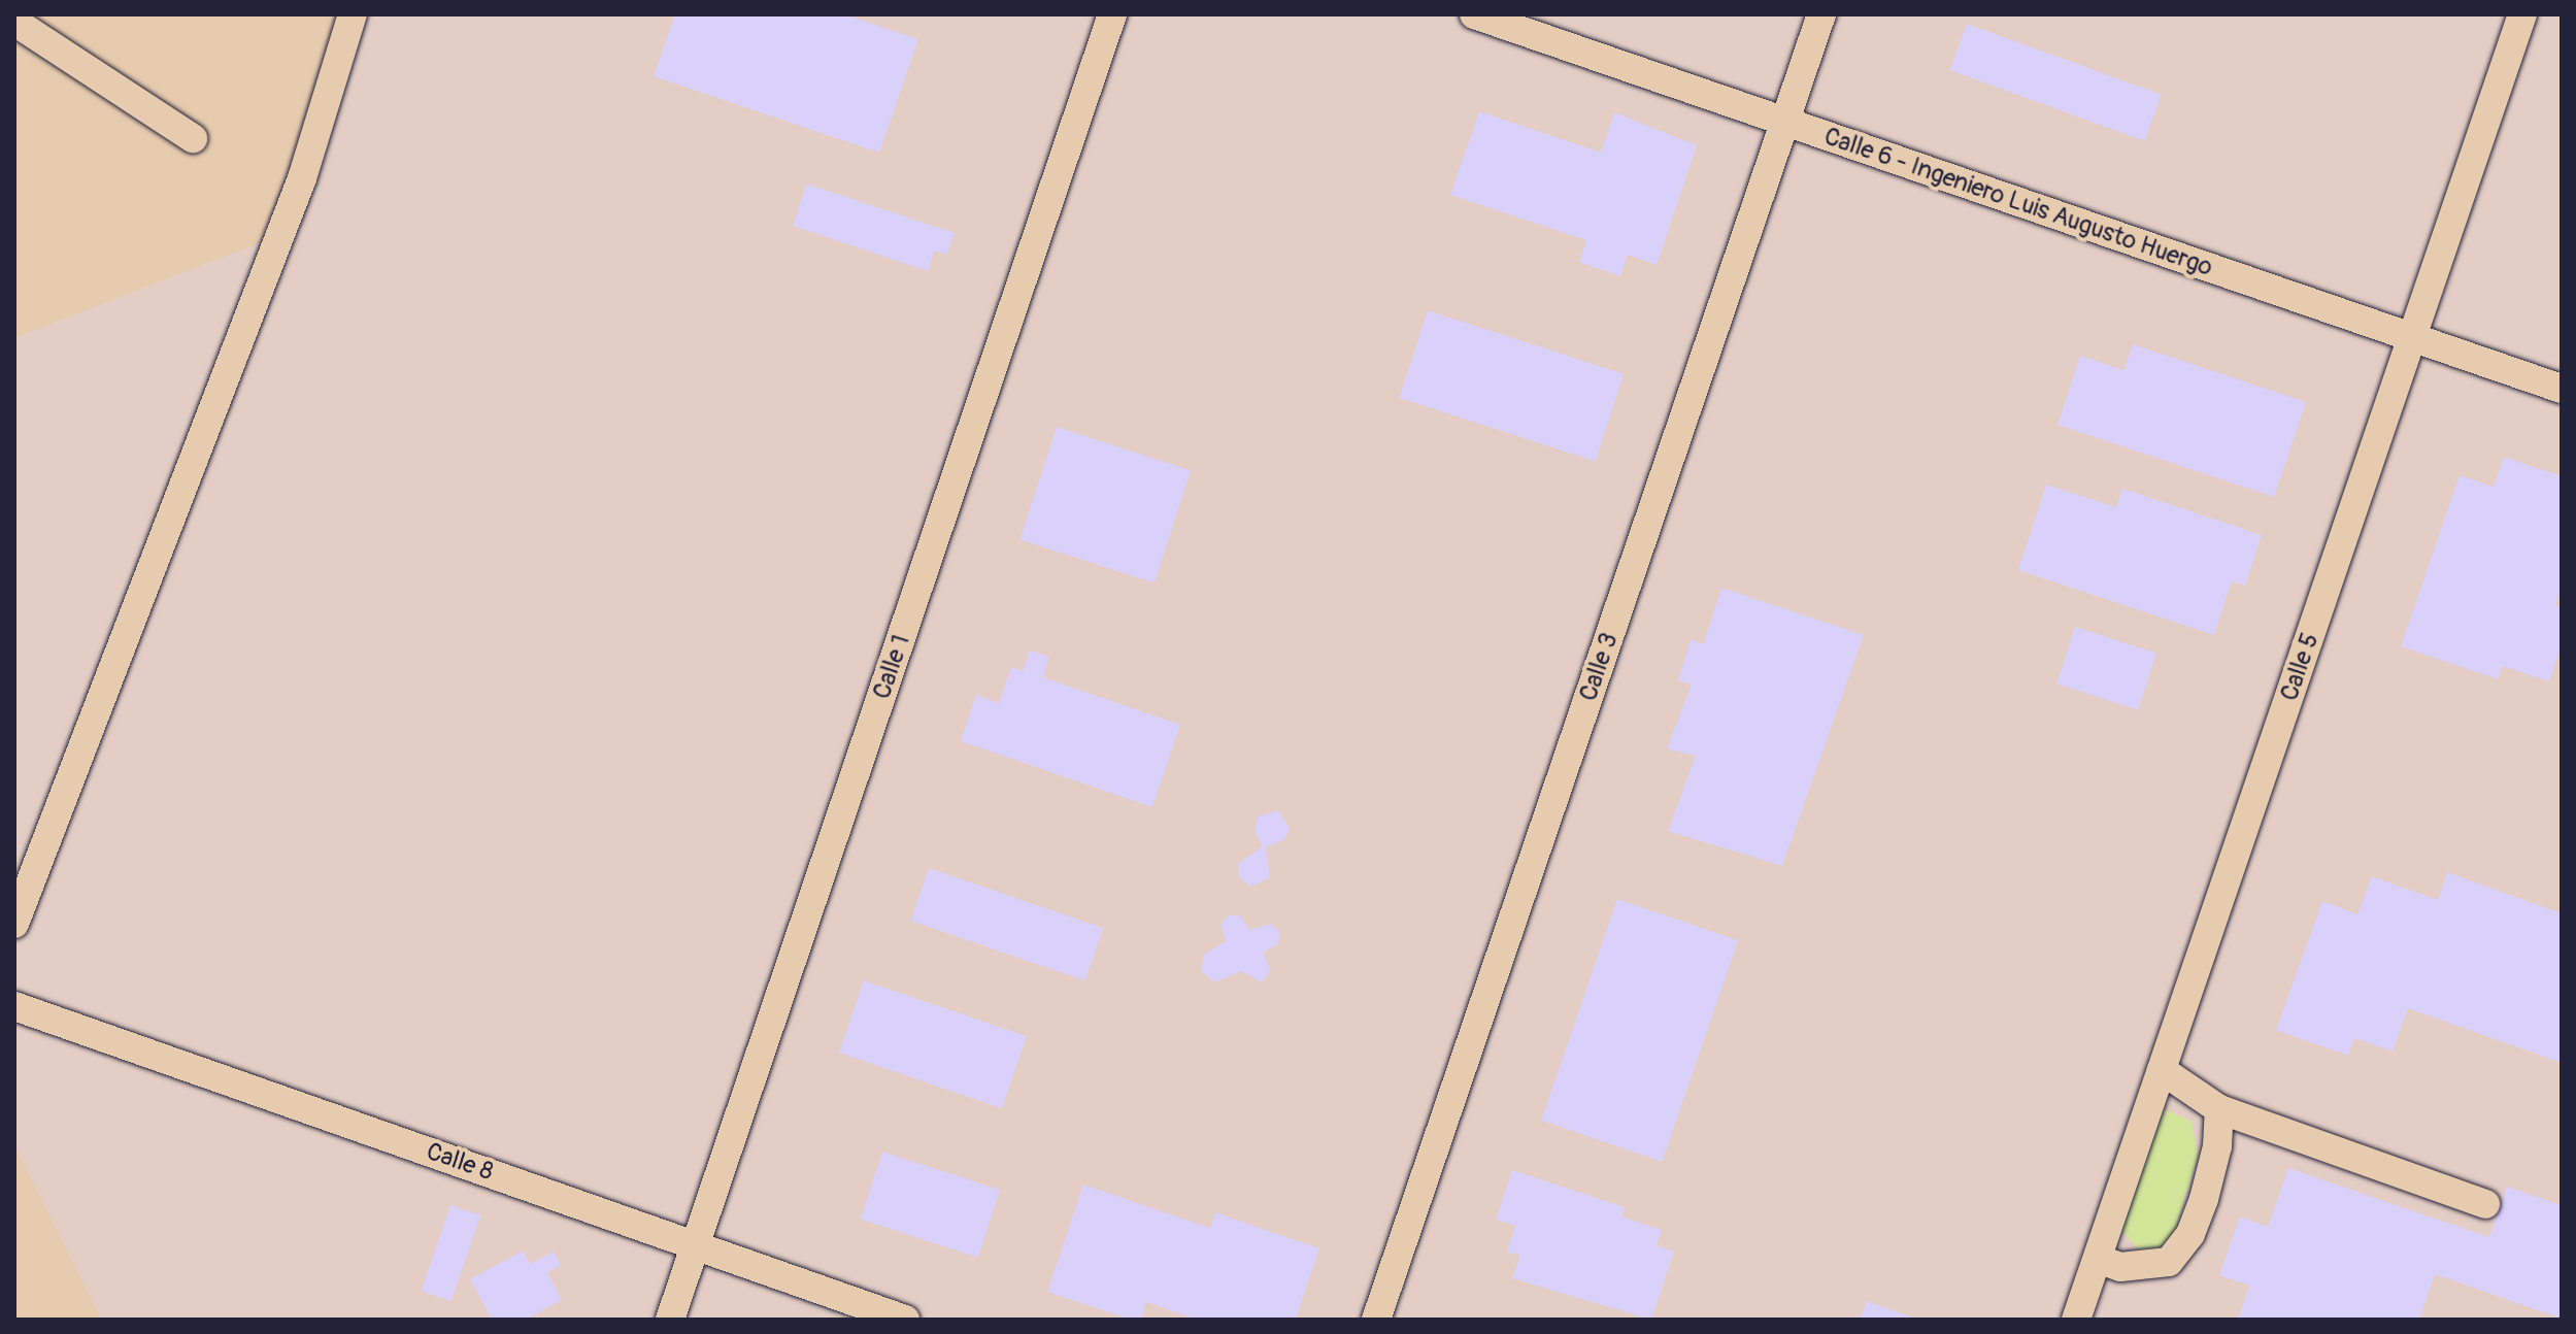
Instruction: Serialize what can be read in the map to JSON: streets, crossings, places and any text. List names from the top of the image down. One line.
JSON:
{"streets":{"street":["Calle 6 - Ingeniero Luis Augusto Huergo","Calle 1","Calle 3","Calle 5","Calle 8"]},"crossings":[["Calle 6 - Ingeniero Luis Augusto Huergo","Calle 3"],["Calle 6 - Ingeniero Luis Augusto Huergo","Calle 5"],["Calle 1","Calle 8"]]}
